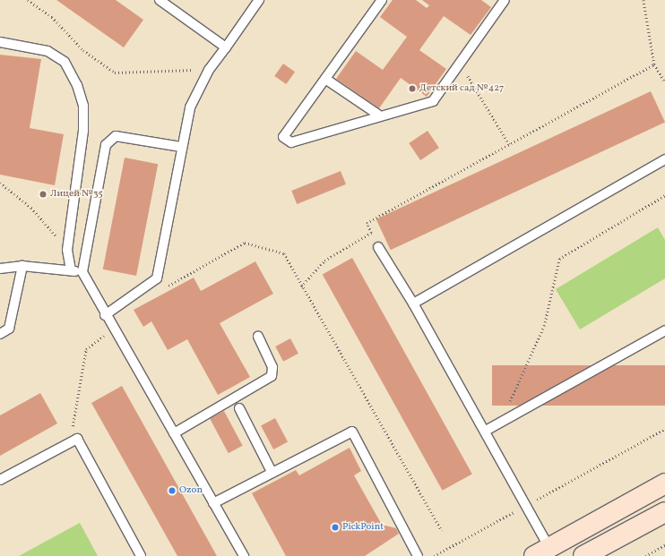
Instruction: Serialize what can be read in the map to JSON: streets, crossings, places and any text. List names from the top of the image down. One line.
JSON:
{"places":["Детский сад №427","Лицей №35","Ozon","PickPoint"]}
